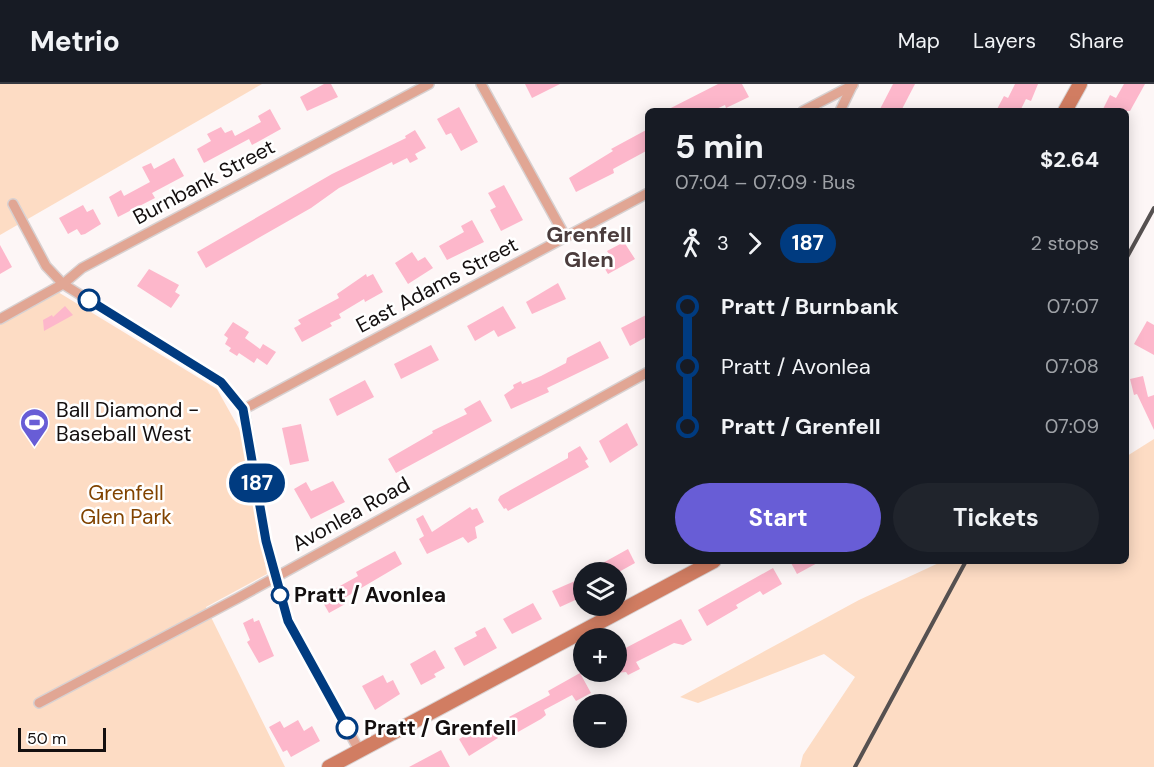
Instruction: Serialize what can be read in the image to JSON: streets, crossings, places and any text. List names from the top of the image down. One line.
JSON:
{"streets":{"street":["Burnbank Street","East Adams Street","Avonlea Road"]},"districts":["Grenfell Glen"],"parks":["Grenfell Glen Park"],"places":{"sports":["Ball Diamond - Baseball West"],"other":["Pratt / Avonlea","Pratt / Grenfell"]},"lines":["bus line 187"],"scale_bar":"50 m","page":{"header":"Metrio","nav":["Map","Layers","Share"],"on_map":"187","heading":["5 min","07:04 – 07:09 · Bus","$2.64"],"legs":["3","187","2 stops"],"list":[{"name":"Pratt / Burnbank","value":"07:07"},{"name":"Pratt / Avonlea","value":"07:08"},{"name":"Pratt / Grenfell","value":"07:09"}],"buttons":["Start","Tickets"],"map_buttons":["+","−"],"scale":"50 m"}}
